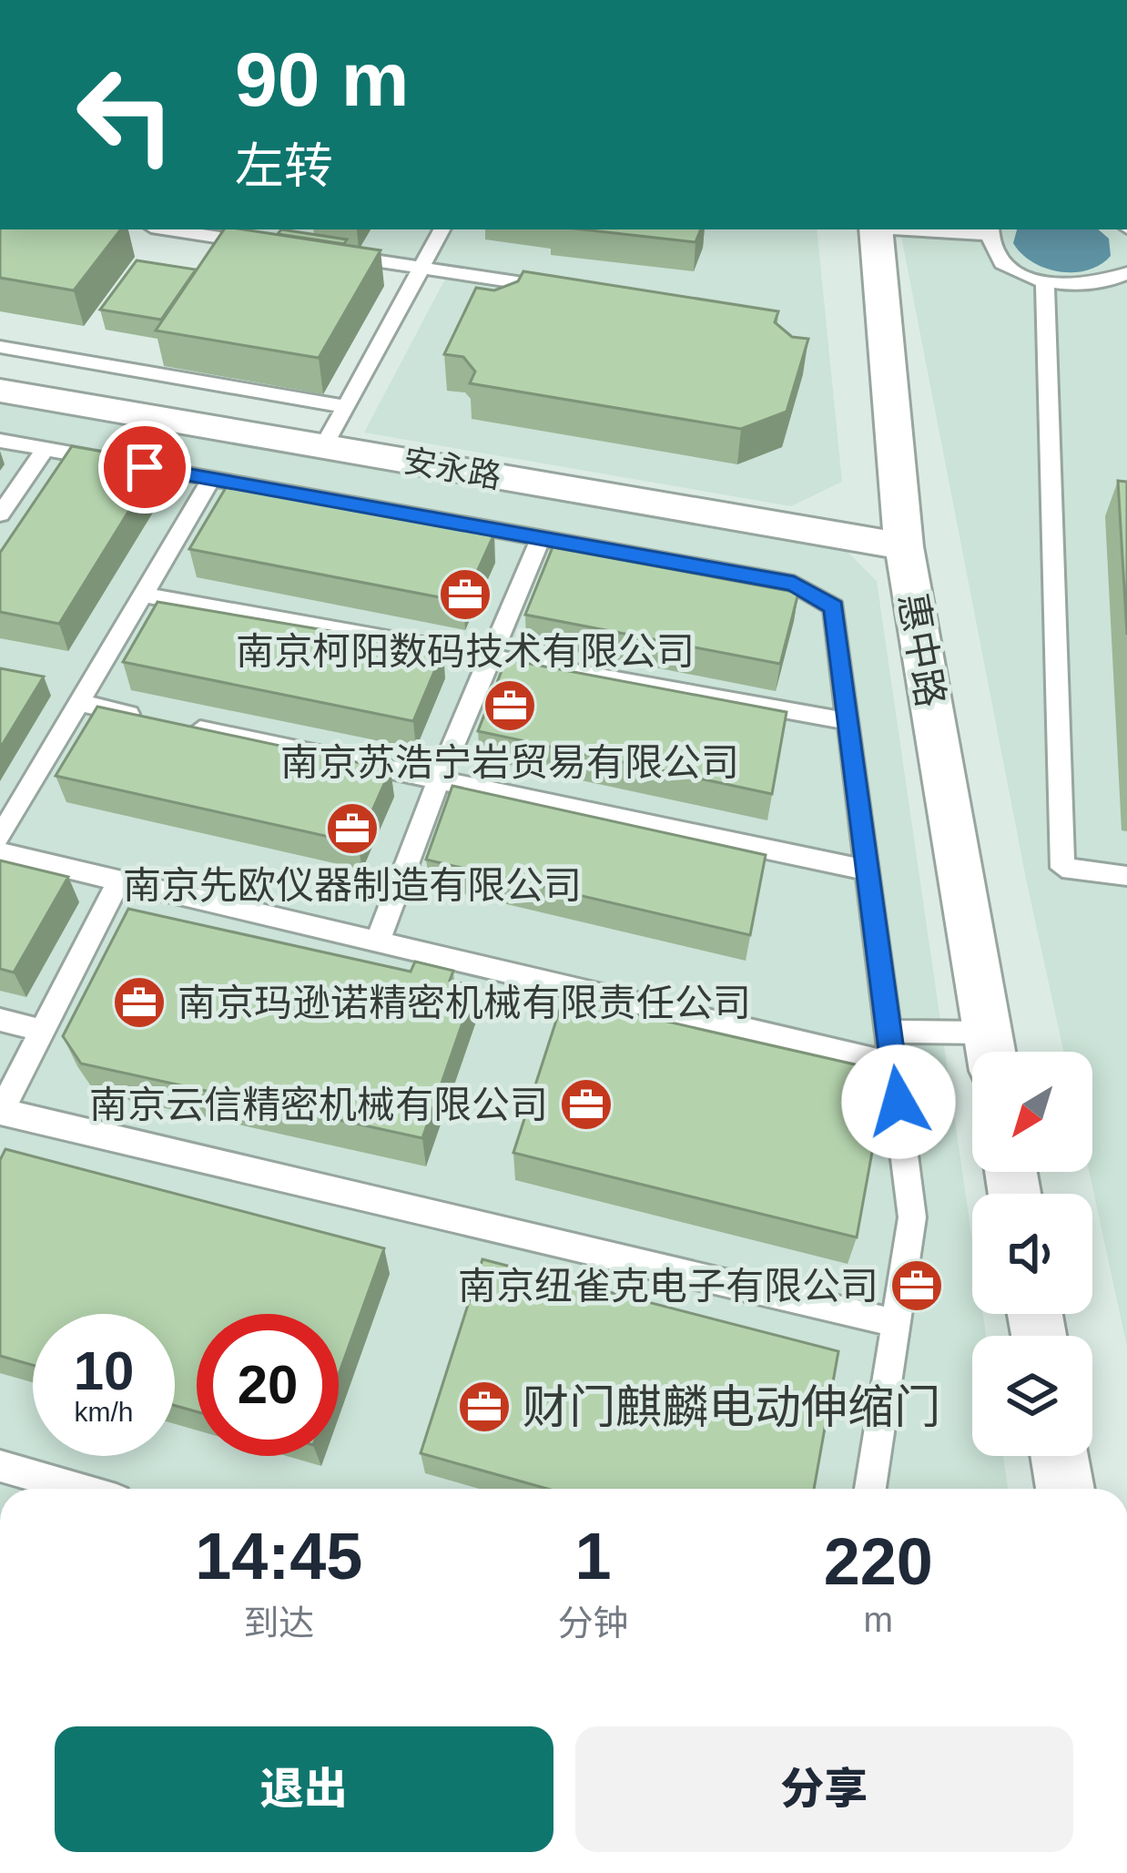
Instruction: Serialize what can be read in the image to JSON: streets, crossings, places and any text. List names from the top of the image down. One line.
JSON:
{"streets":{"street":["安永路","惠中路"]},"crossings":[["安永路","惠中路"]],"places":{"office":["南京柯阳数码技术有限公司","南京苏浩宁岩贸易有限公司","南京先欧仪器制造有限公司","南京玛逊诺精密机械有限责任公司","南京云信精密机械有限公司","南京纽雀克电子有限公司","财门麒麟电动伸缩门"]},"north":"bottom left","page":{"turn":["90 m","左转"],"speed":"10 km/h","limit":"20","eta":["14:45","到达","1","分钟","220","m"],"buttons":["退出","分享"]}}
